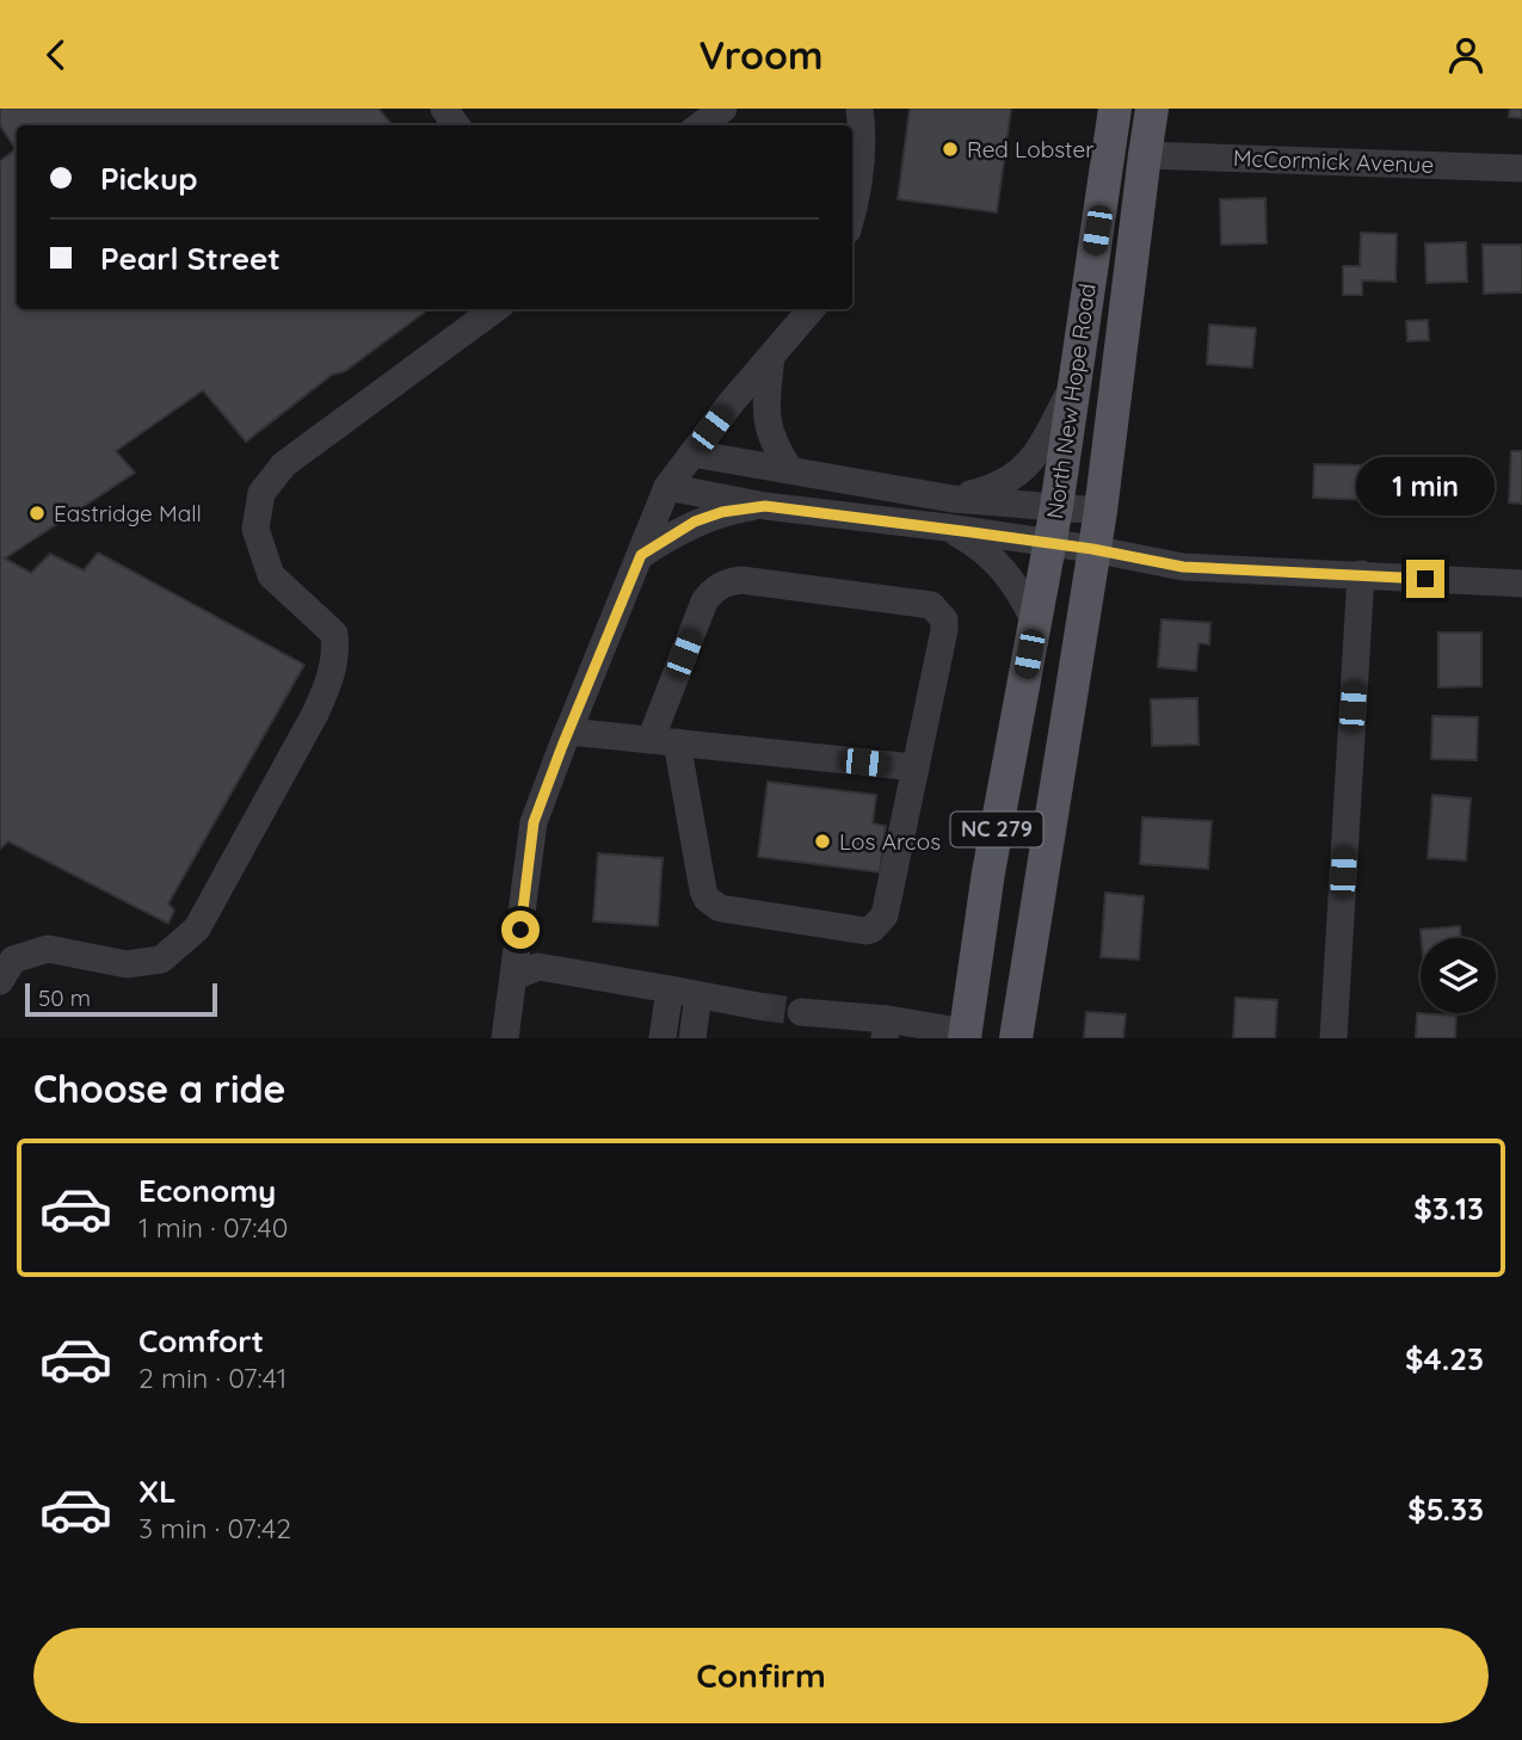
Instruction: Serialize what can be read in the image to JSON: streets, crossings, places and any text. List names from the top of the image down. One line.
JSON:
{"streets":{"main road":["North New Hope Road","NC 279"],"street":["McCormick Avenue"]},"crossings":[["McCormick Avenue","North New Hope Road"]],"places":["Red Lobster","Eastridge Mall","Los Arcos"],"scale_bar":"50 m","page":{"header":"Vroom","banner":["Pickup","Pearl Street"],"bubble":"1 min","scale":"50 m","heading":"Choose a ride","list":[{"name":"Economy","note":"1 min · 07:40","value":"$3.13"},{"name":"Comfort","note":"2 min · 07:41","value":"$4.23"},{"name":"XL","note":"3 min · 07:42","value":"$5.33"}],"buttons":"Confirm"}}
